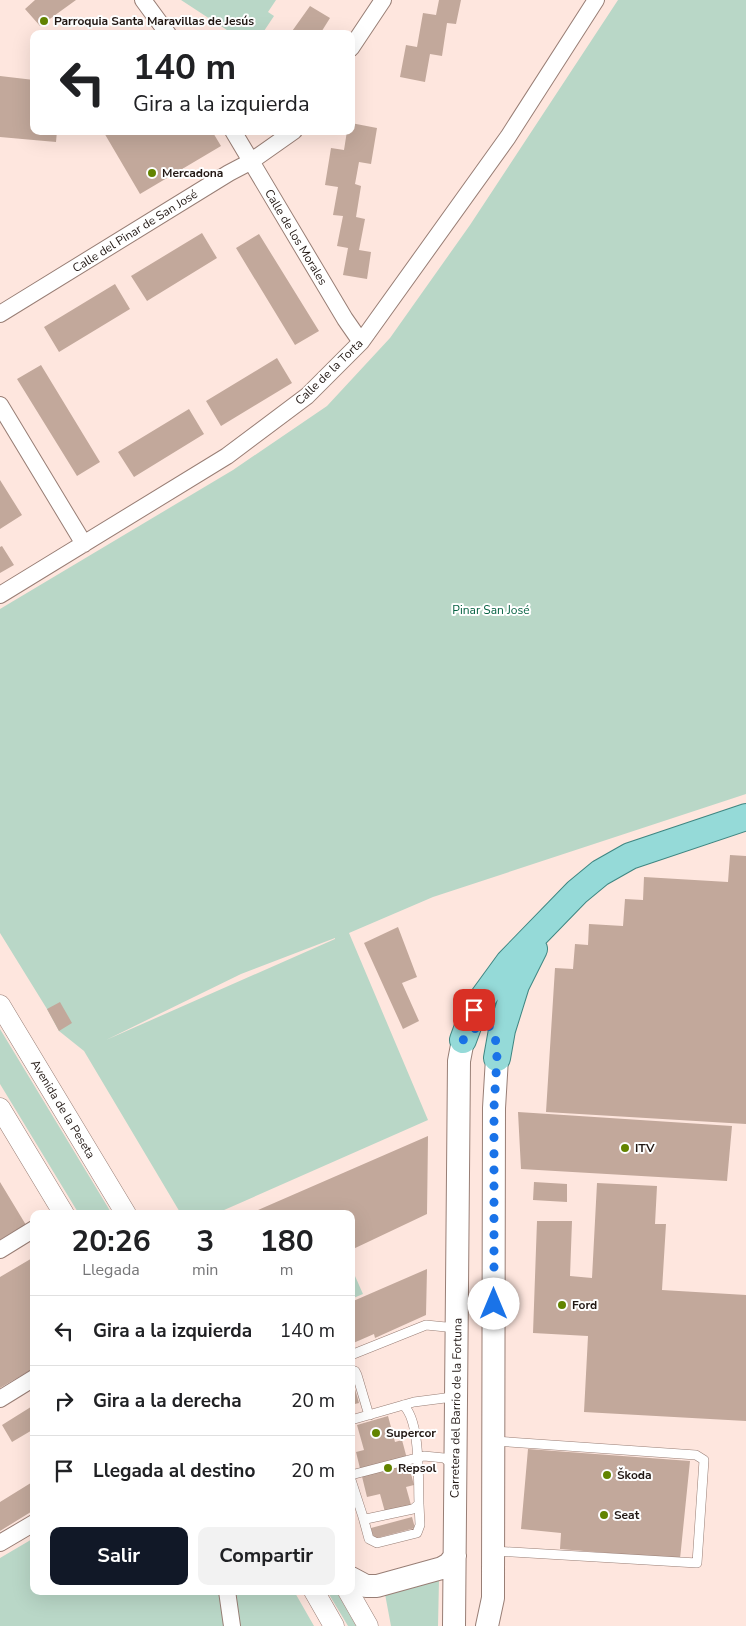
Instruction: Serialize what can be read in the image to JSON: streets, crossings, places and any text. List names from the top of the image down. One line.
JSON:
{"streets":{"main road":["Carretera del Barrio de la Fortuna"],"street":["Calle del Pinar de San José","Calle de los Morales","Calle de la Torta","Avenida de la Peseta"]},"crossings":[["Calle del Pinar de San José","Calle de los Morales"],["Calle de los Morales","Calle de la Torta"]],"parks":["Pinar San José"],"places":["Parroquia Santa Maravillas de Jesús","Mercadona","ITV","Ford","Supercor","Repsol","Škoda","Seat"],"page":{"turn":["140 m","Gira a la izquierda"],"eta":["20:26","Llegada","3","min","180","m"],"list":[{"name":"Gira a la izquierda","value":"140 m"},{"name":"Gira a la derecha","value":"20 m"},{"name":"Llegada al destino","value":"20 m"}],"buttons":["Salir","Compartir"]}}
